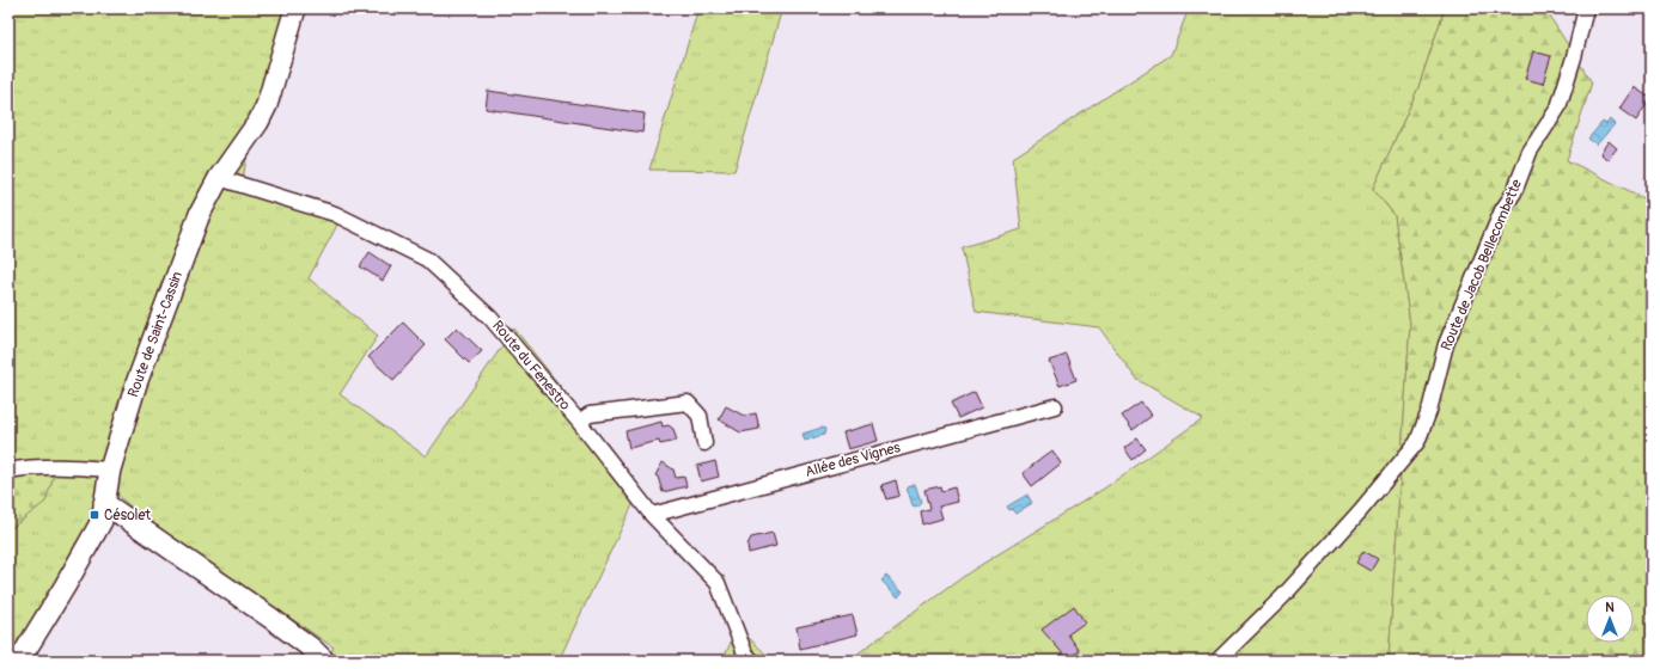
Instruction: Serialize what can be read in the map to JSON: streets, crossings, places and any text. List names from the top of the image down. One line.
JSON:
{"streets":{"street":["Route de Jacob Bellecombette","Route de Saint-Cassin","Route du Fenestro","Allée des Vignes"]},"crossings":[["Route de Saint-Cassin","Route du Fenestro"],["Route du Fenestro","Allée des Vignes"]],"places":{"transit":["Césolet"]},"north":"top"}
